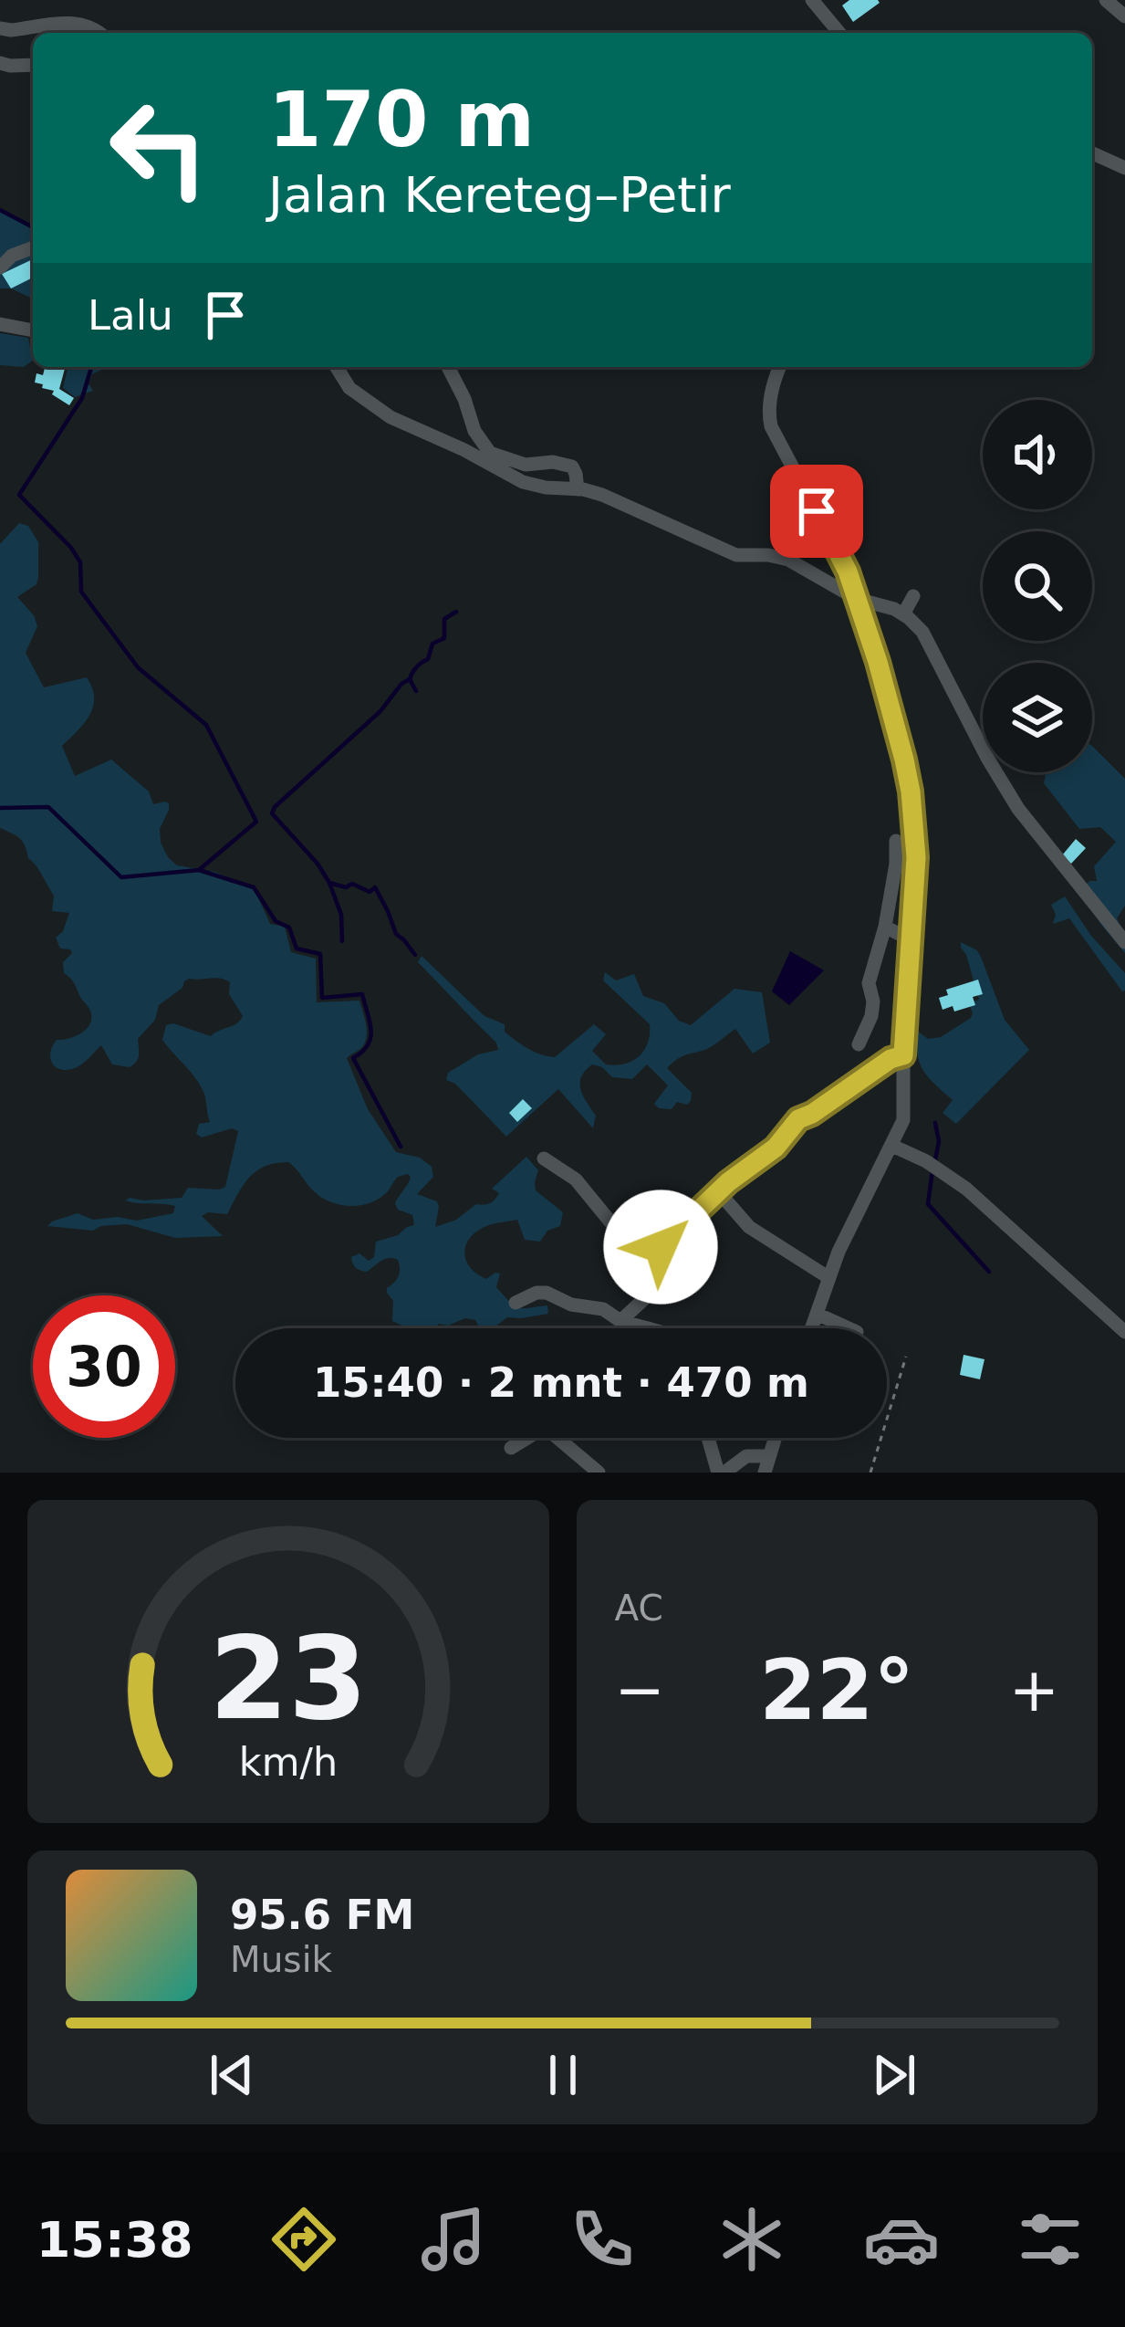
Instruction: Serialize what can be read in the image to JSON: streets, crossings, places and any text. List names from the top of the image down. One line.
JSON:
{"page":{"turn":["170 m","Jalan Kereteg–Petir"],"then":"Lalu","limit":"30","trip":"15:40 · 2 mnt · 470 m","tile":"AC","heat":["−","22°","+"],"song":["95.6 FM","Musik"],"tabs":"15:38","gauge":["23","km/h"]}}
